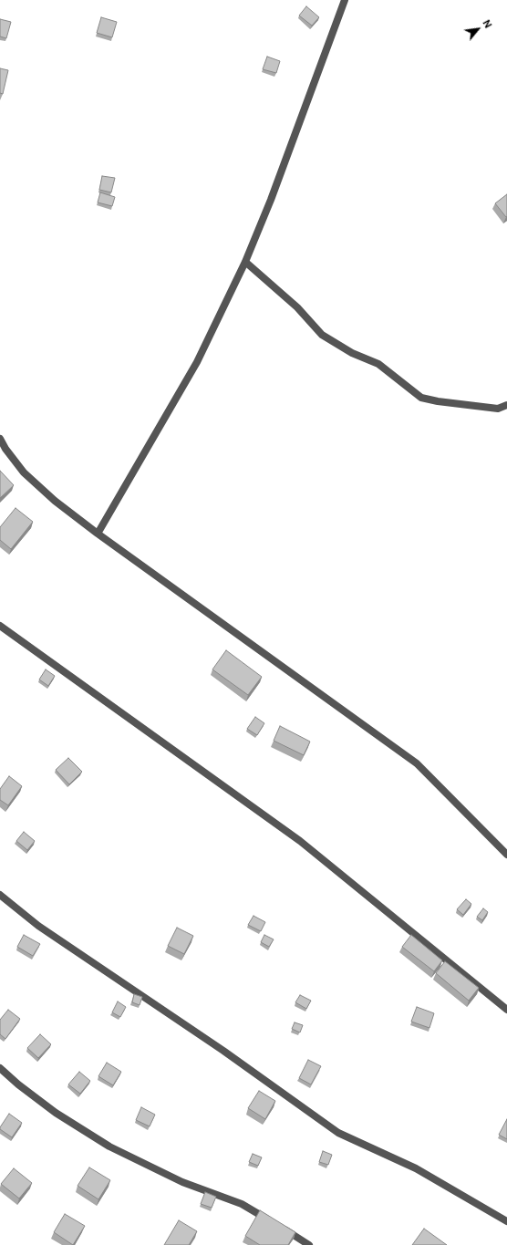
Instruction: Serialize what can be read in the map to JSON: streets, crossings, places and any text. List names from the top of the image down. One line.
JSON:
{"north":"top right"}
